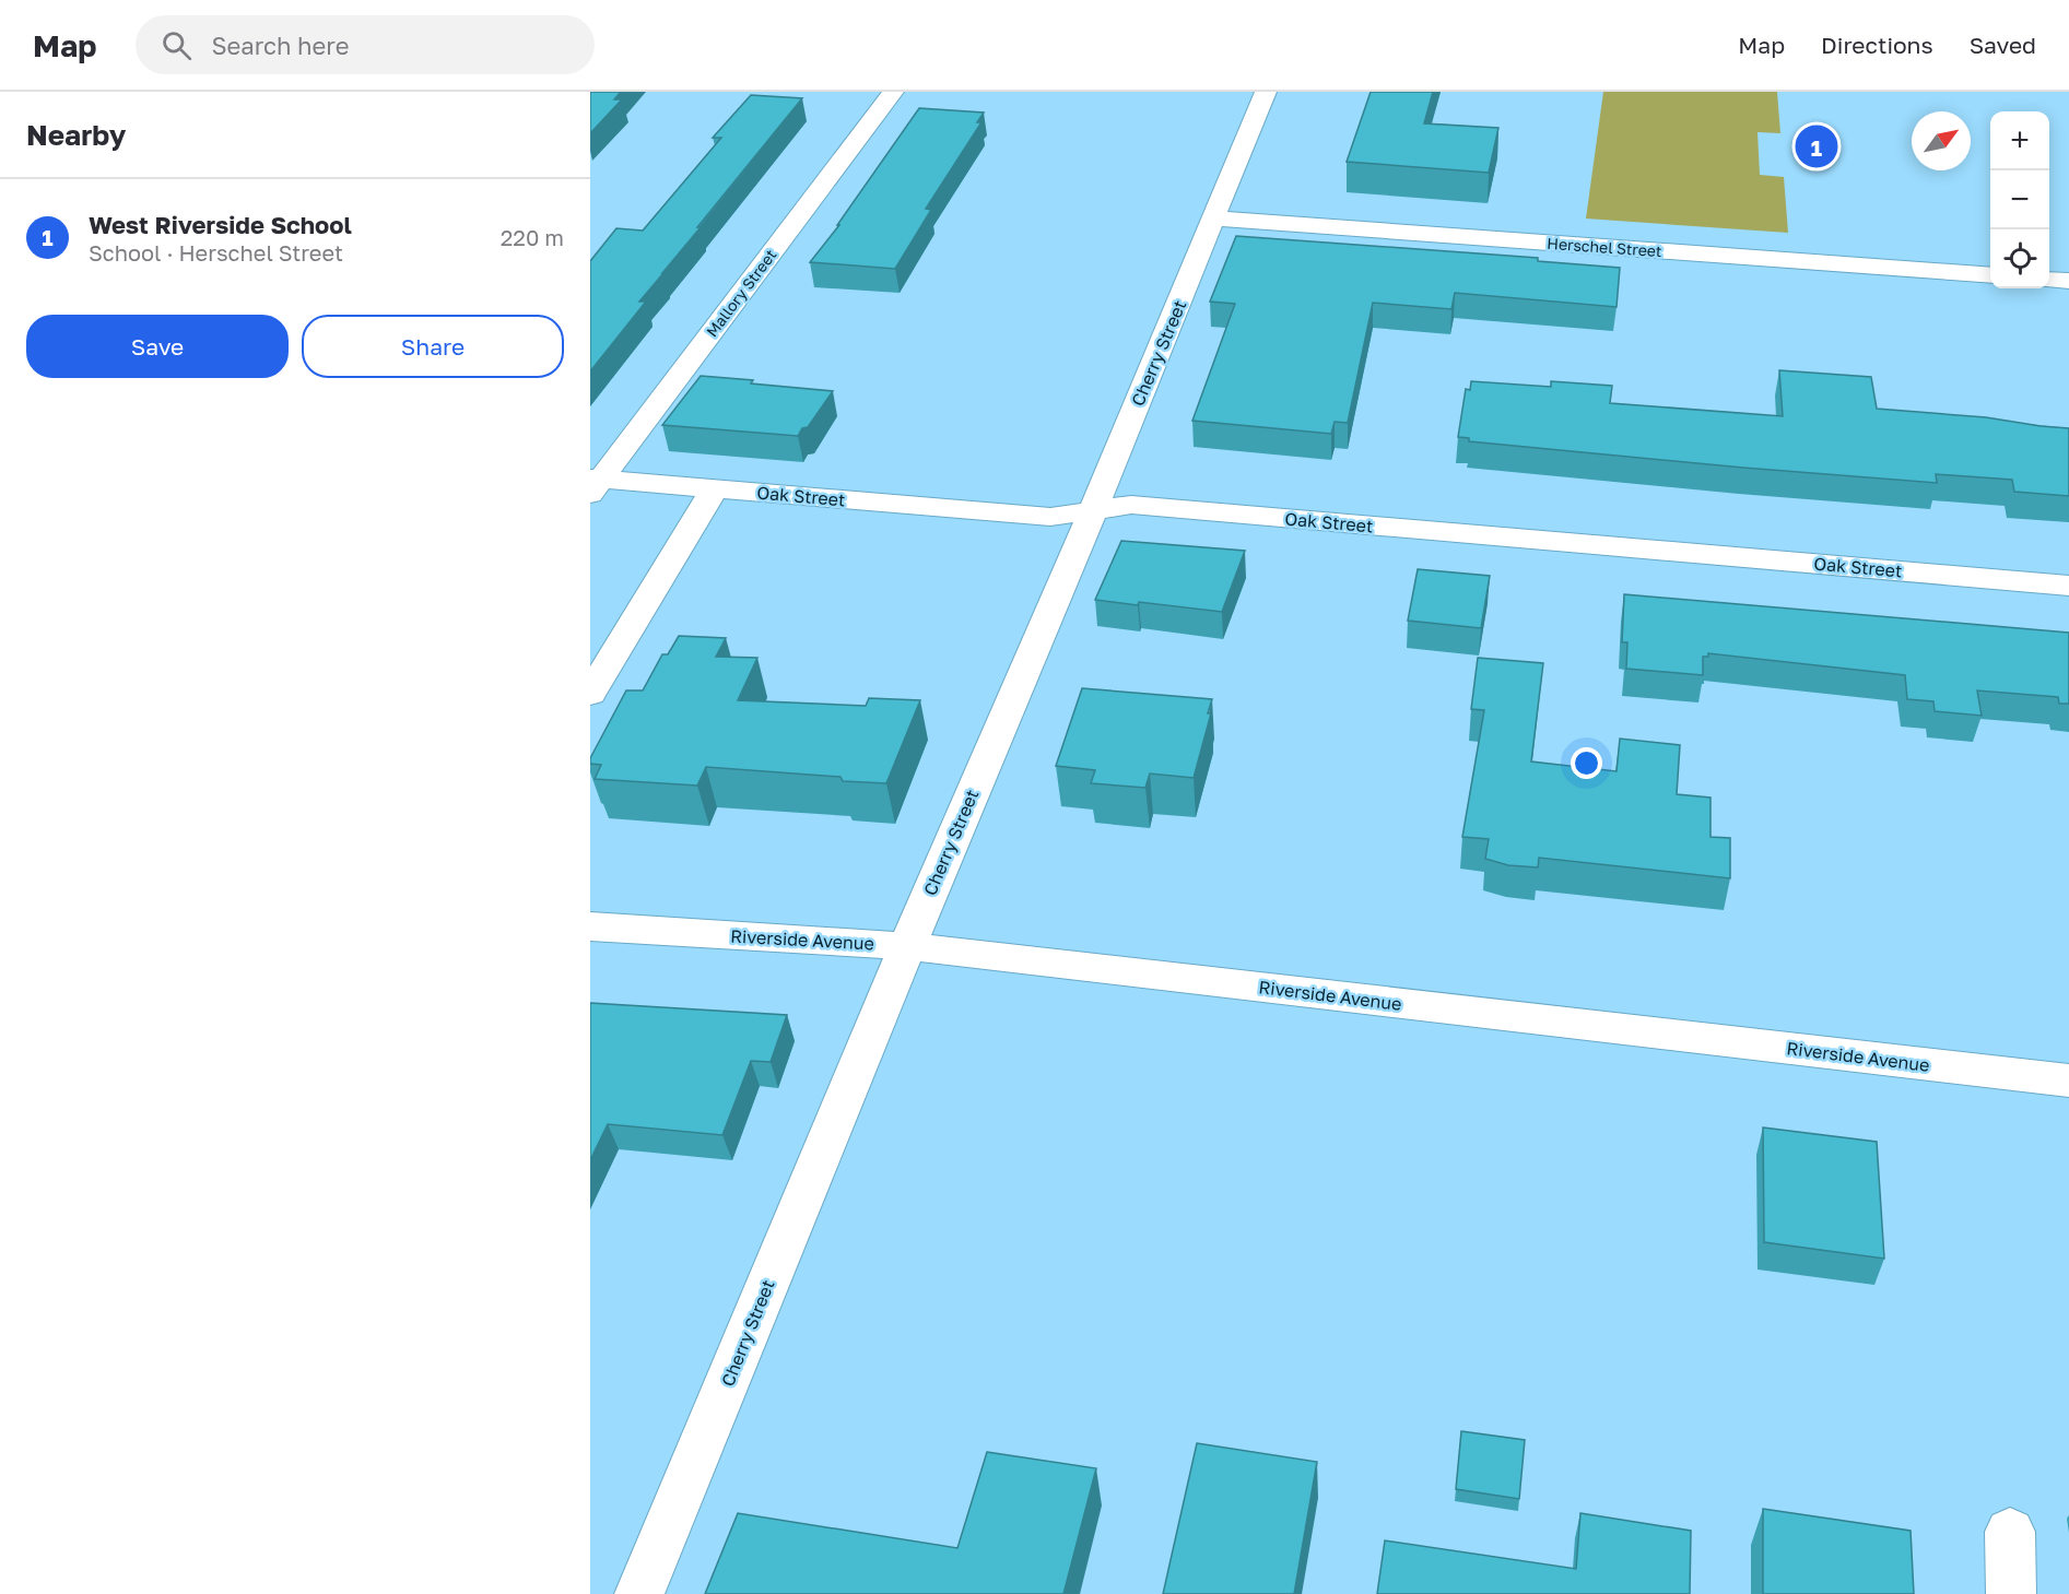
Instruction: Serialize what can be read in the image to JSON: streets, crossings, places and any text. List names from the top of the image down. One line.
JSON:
{"streets":{"street":["Herschel Street","Mallory Street","Cherry Street","Oak Street","Riverside Avenue"]},"crossings":[["Herschel Street","Cherry Street"],["Mallory Street","Oak Street"],["Cherry Street","Oak Street"],["Cherry Street","Riverside Avenue"]],"north":"top right","page":{"header":"Map","search":"Search here","nav":["Map","Directions","Saved"],"heading":"Nearby","map_buttons":["+","−"],"pins":"1","list":[{"mark":"1","name":"West Riverside School","note":"School · Herschel Street","value":"220 m"}],"buttons":["Save","Share"]}}
